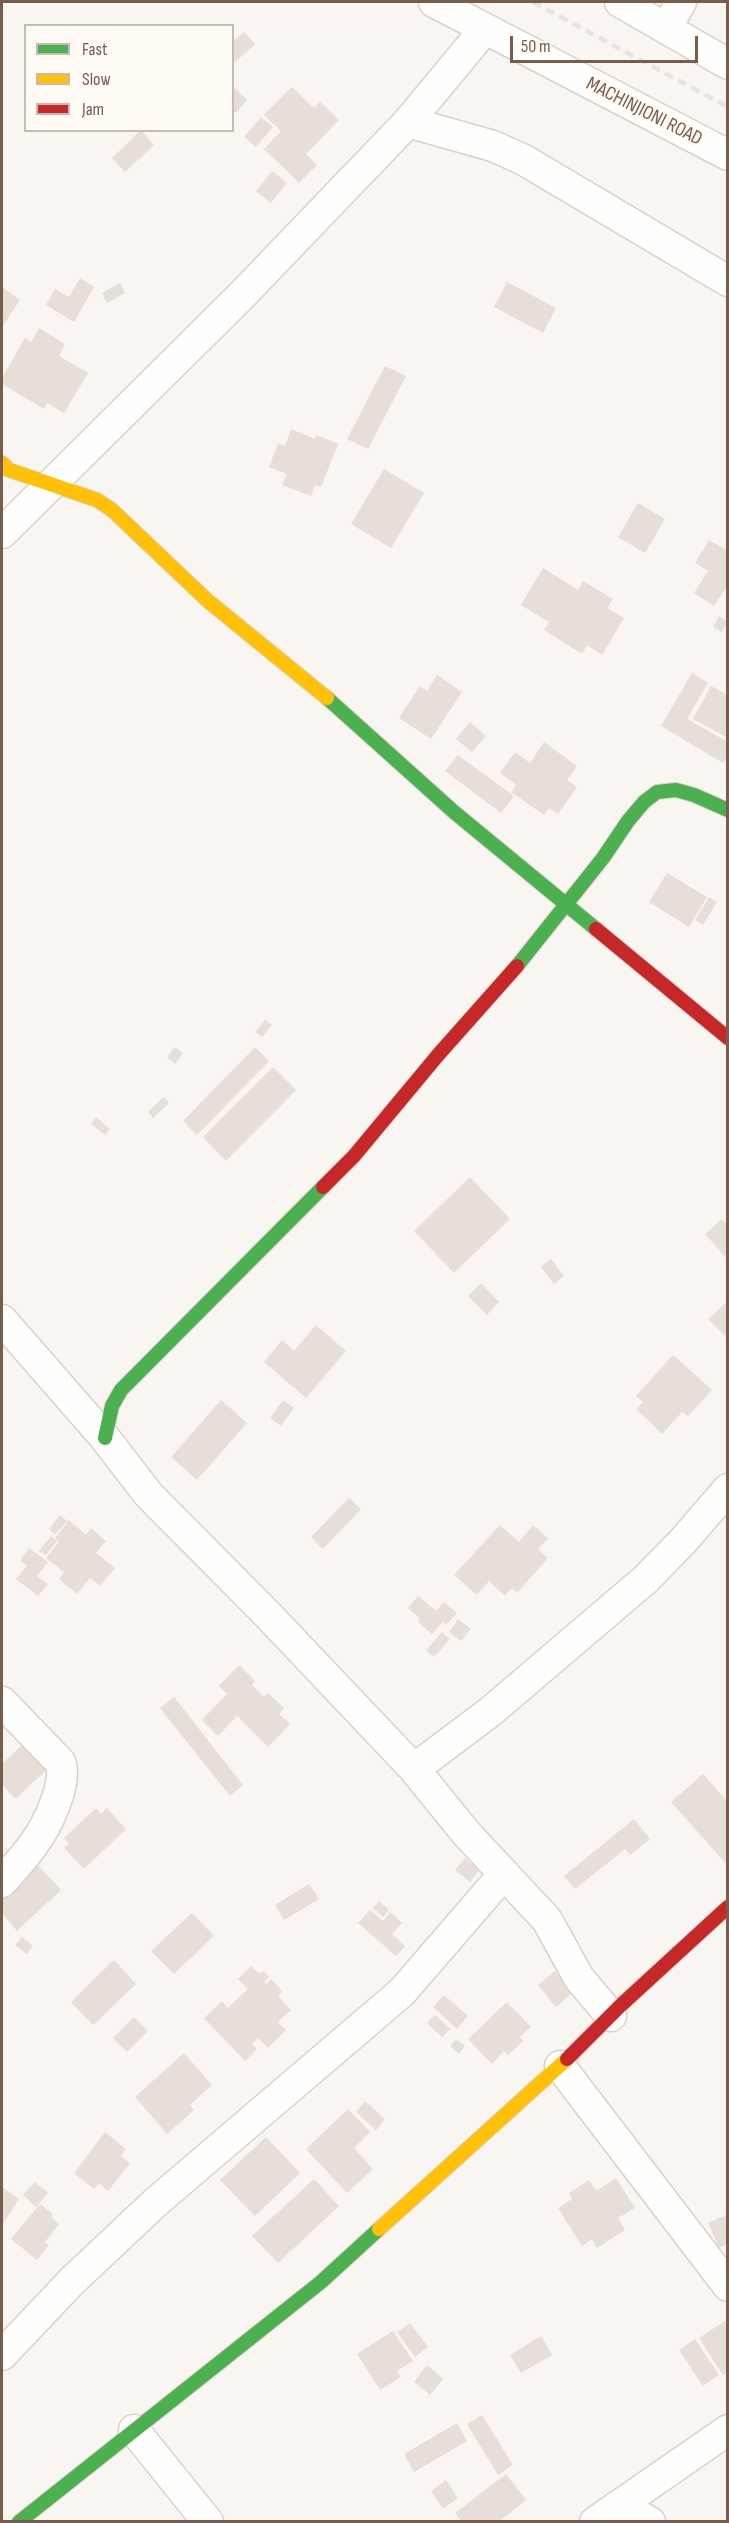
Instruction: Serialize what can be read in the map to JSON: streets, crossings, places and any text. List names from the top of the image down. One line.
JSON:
{"streets":{"street":["MACHINJIONI ROAD"]},"legend":["Fast","Slow","Jam"],"scale_bar":"50 m"}
